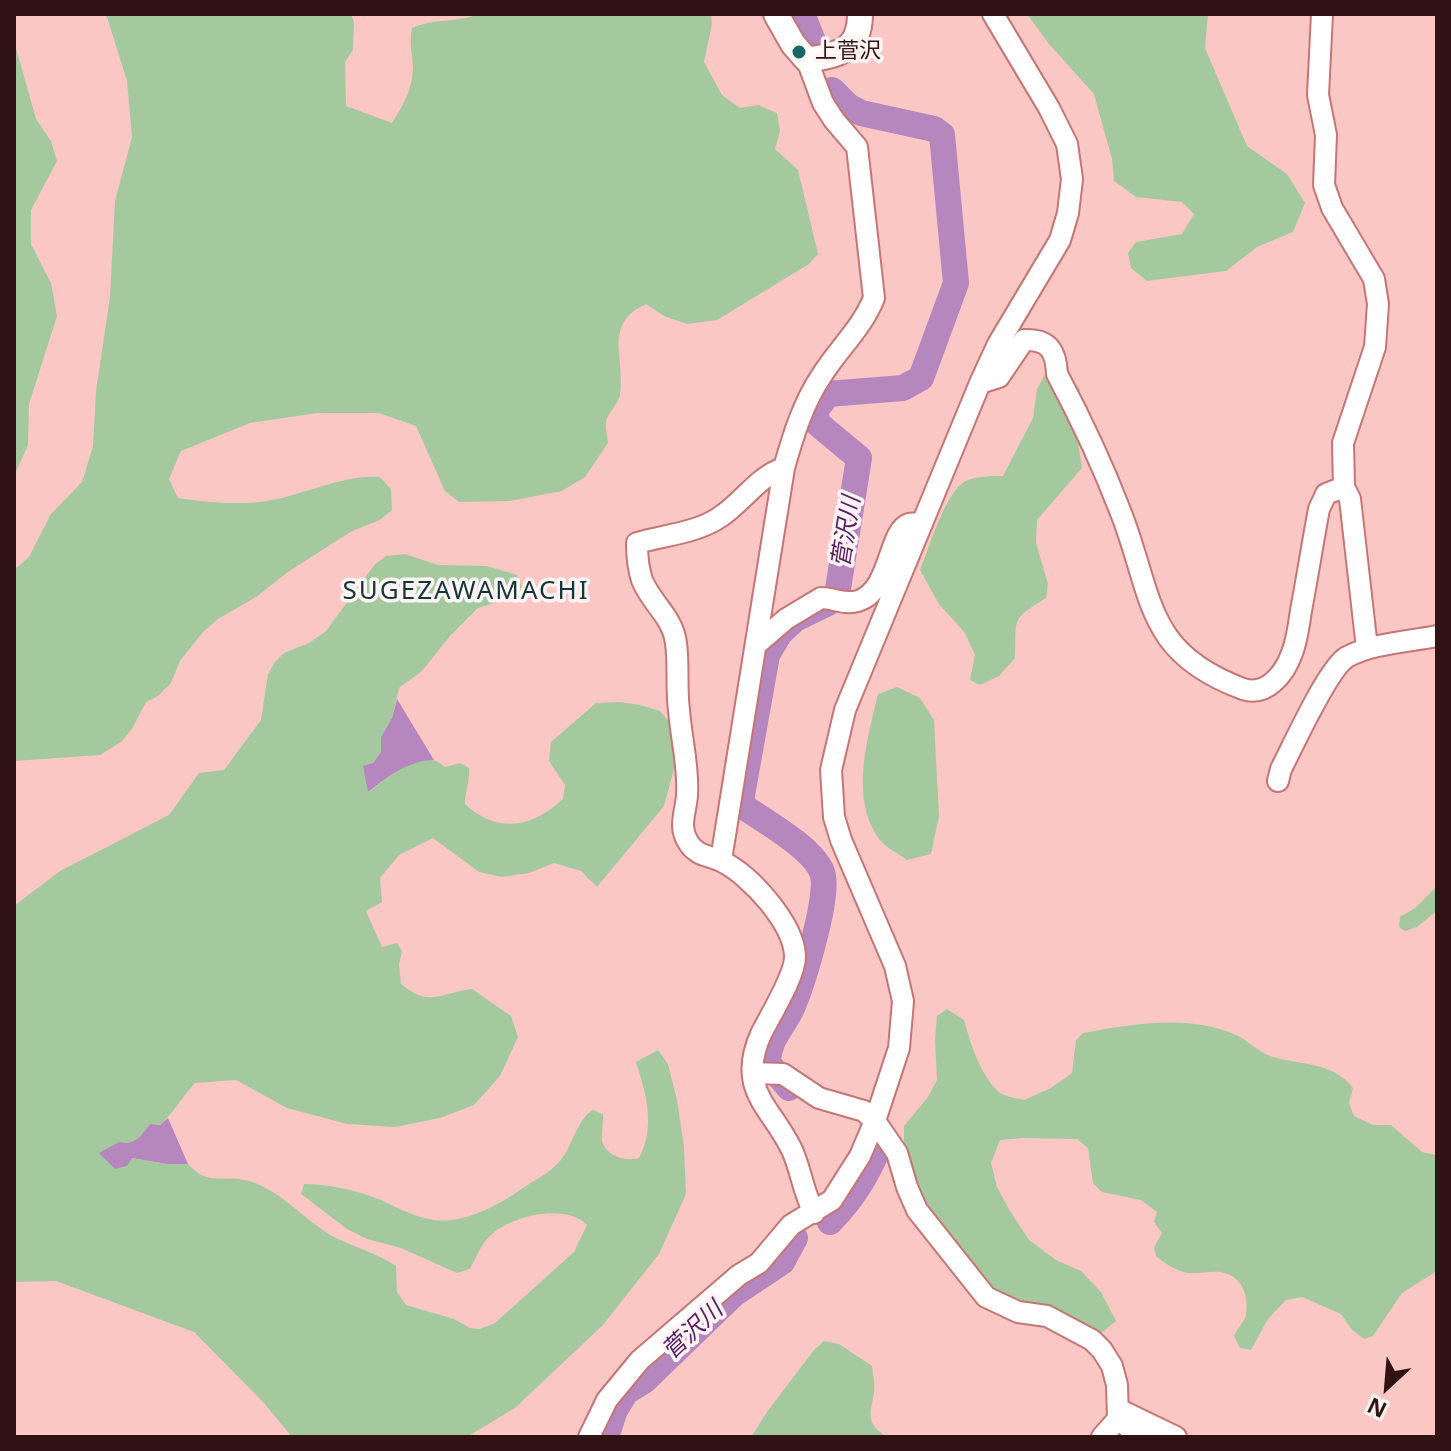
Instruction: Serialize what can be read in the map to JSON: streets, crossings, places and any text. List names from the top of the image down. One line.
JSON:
{"districts":["SUGEZAWAMACHI"],"water":["菅沢川"],"places":["上菅沢"],"north":"bottom left"}
